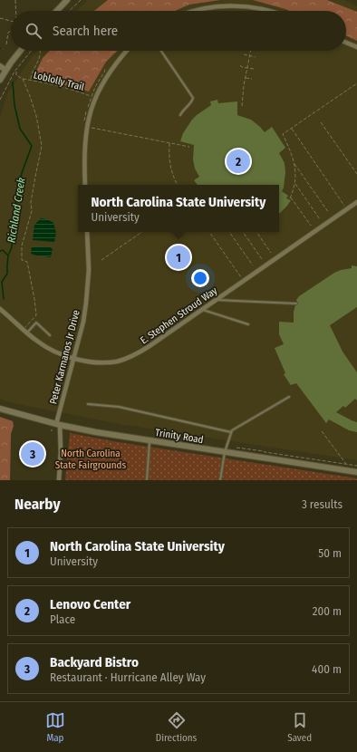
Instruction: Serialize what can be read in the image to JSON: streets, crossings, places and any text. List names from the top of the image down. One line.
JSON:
{"streets":{"main road":["Trinity Road"],"street":["E. Stephen Stroud Way","Peter Karmanos Jr Drive"],"path":["Loblolly Trail"]},"crossings":[["E. Stephen Stroud Way","Peter Karmanos Jr Drive"],["Peter Karmanos Jr Drive","Trinity Road"]],"water":["Richland Creek"],"parks":["North Carolina State Fairgrounds"],"page":{"search":"Search here","pins":["2","1","3"],"popup":["North Carolina State University","University"],"heading":["Nearby","3 results"],"list":[{"mark":"1","name":"North Carolina State University","note":"University","value":"50 m"},{"mark":"2","name":"Lenovo Center","note":"Place","value":"200 m"},{"mark":"3","name":"Backyard Bistro","note":"Restaurant · Hurricane Alley Way","value":"400 m"}],"nav":["Map","Directions","Saved"]}}
